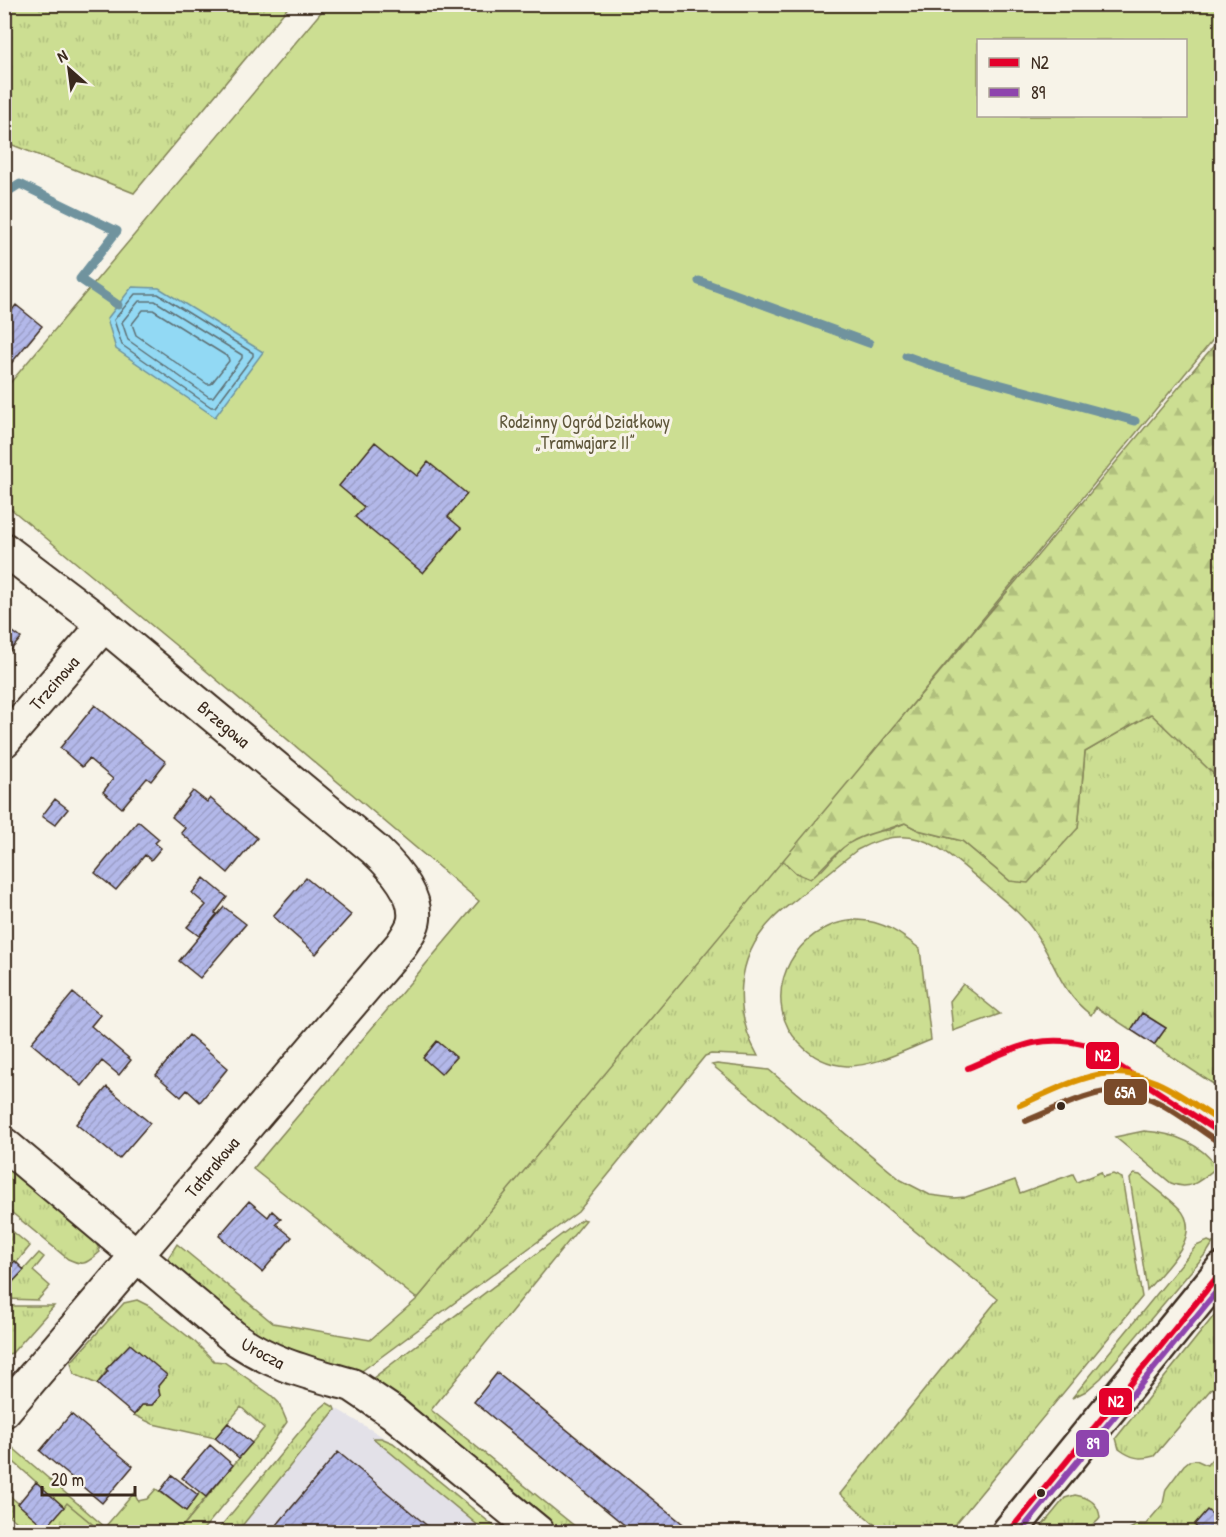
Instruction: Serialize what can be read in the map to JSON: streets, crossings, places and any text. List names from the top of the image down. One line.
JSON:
{"streets":{"street":["Trzcinowa","Brzegowa","Tatarakowa","Urocza"]},"crossings":[["Trzcinowa","Brzegowa"],["Brzegowa","Tatarakowa"],["Tatarakowa","Urocza"]],"parks":["Rodzinny Ogród Działkowy „Tramwajarz II”"],"lines":["transit line N2","transit line 65A","transit line 89"],"legend":["N2","89"],"scale_bar":"20 m","north":"top left"}
